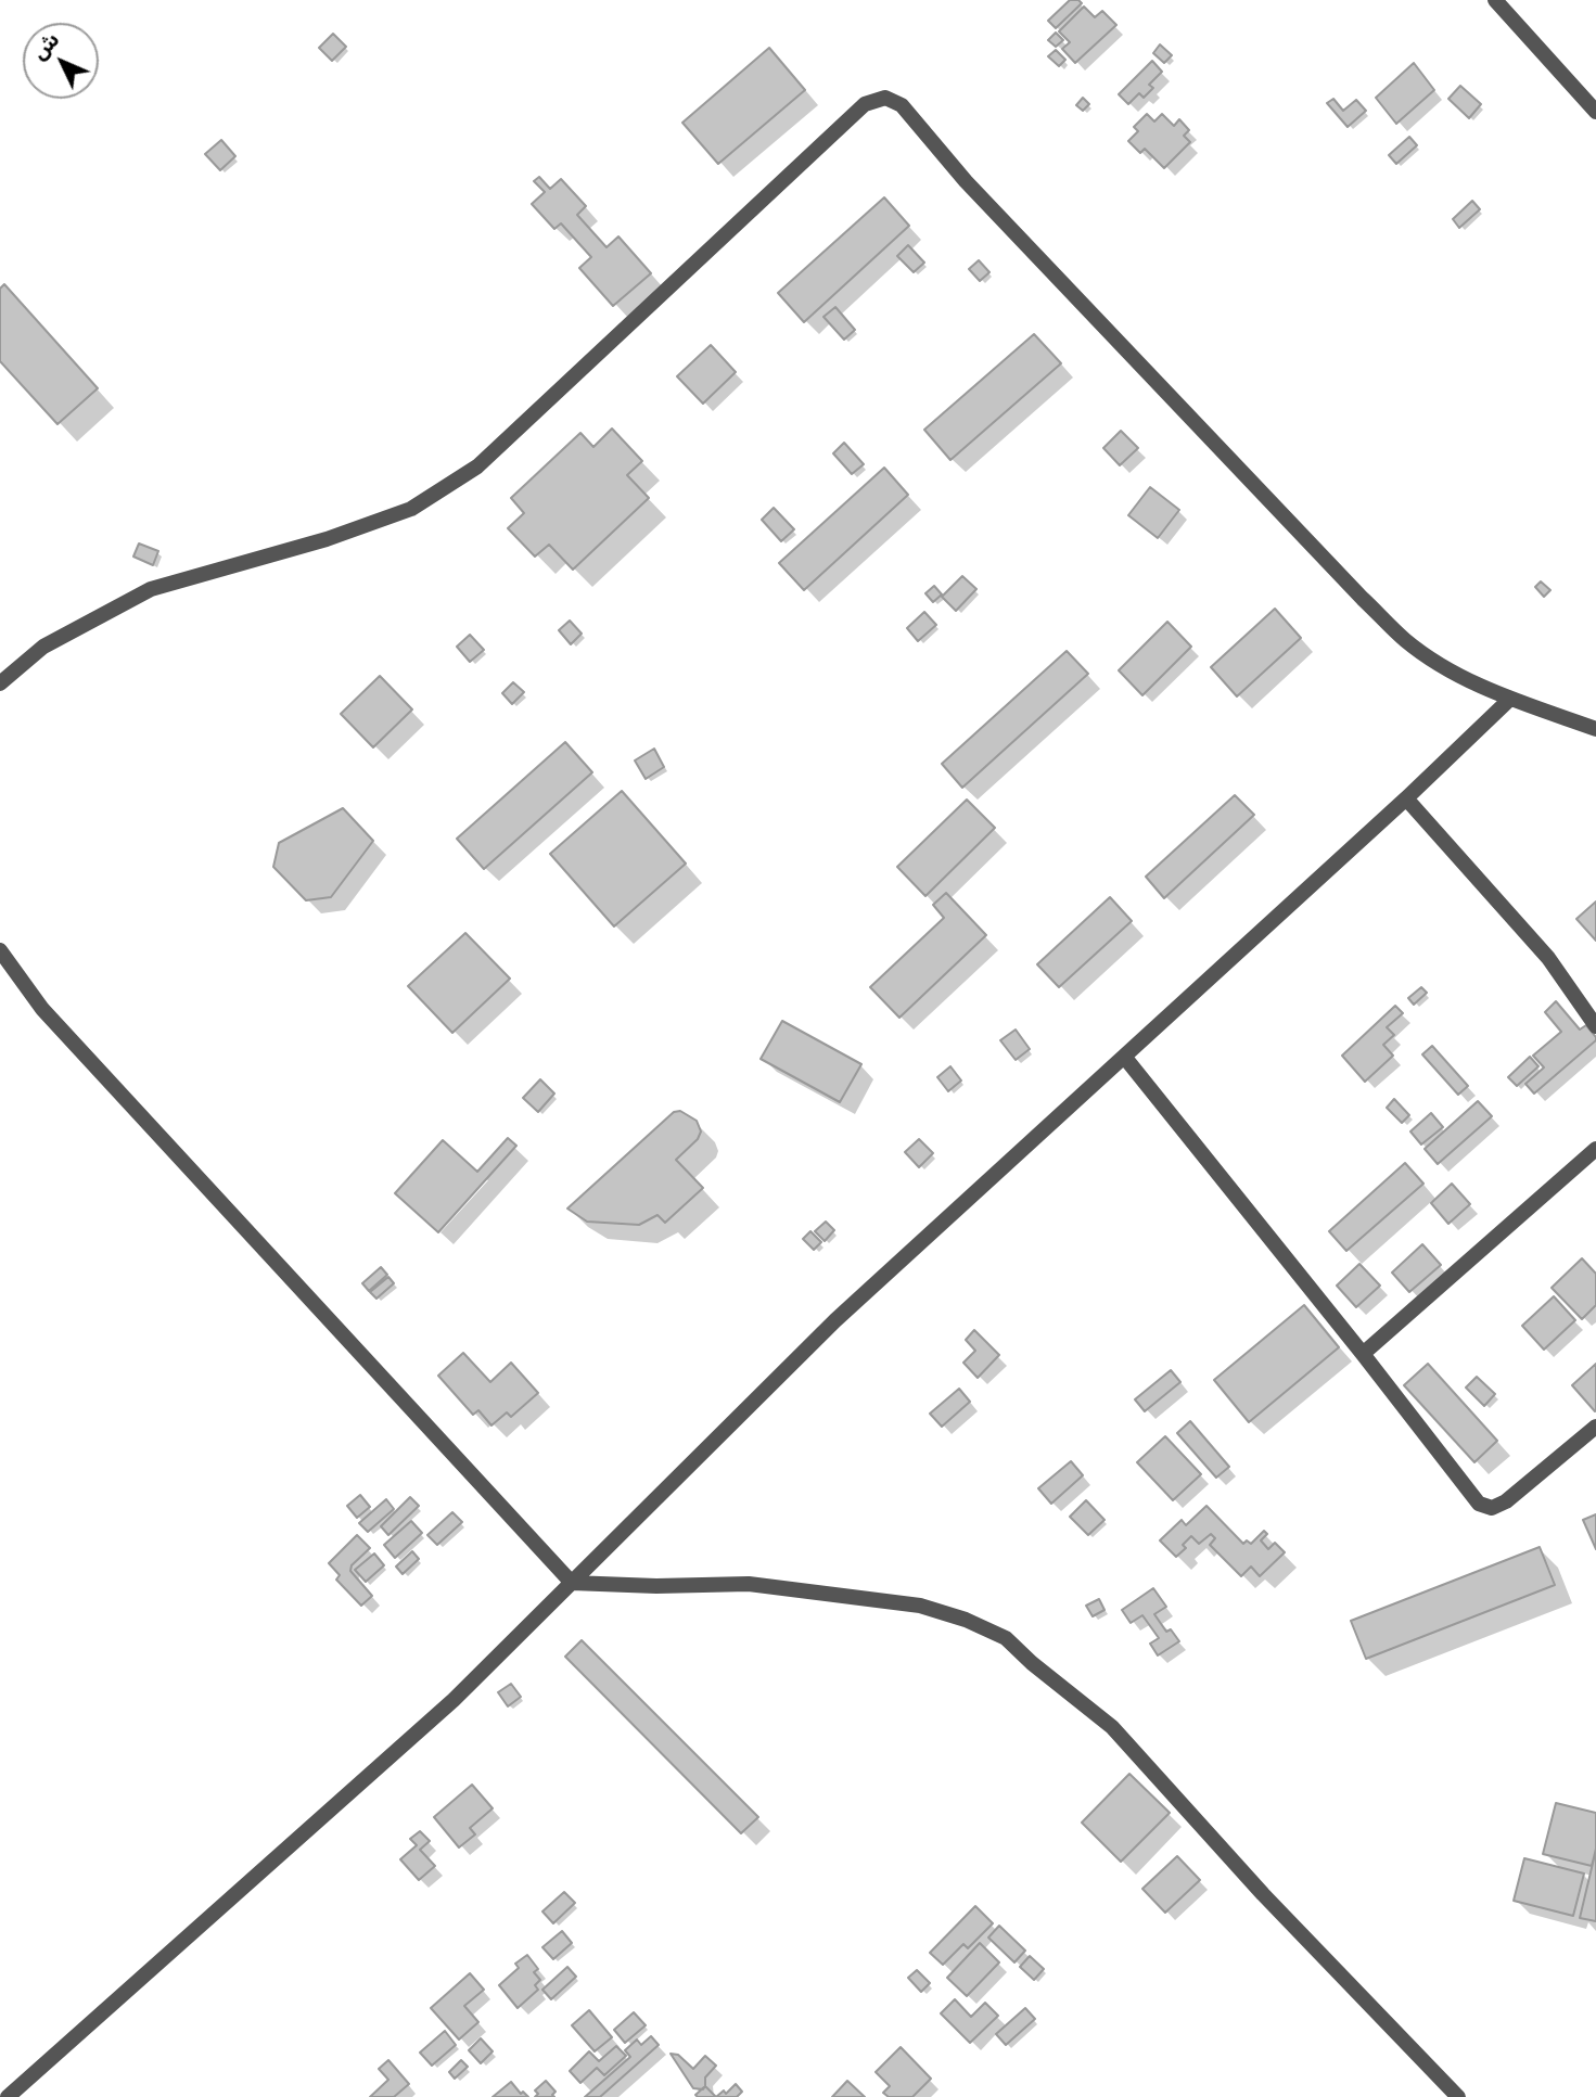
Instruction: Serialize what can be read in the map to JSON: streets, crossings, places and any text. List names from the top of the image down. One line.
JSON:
{"north":"top left"}
